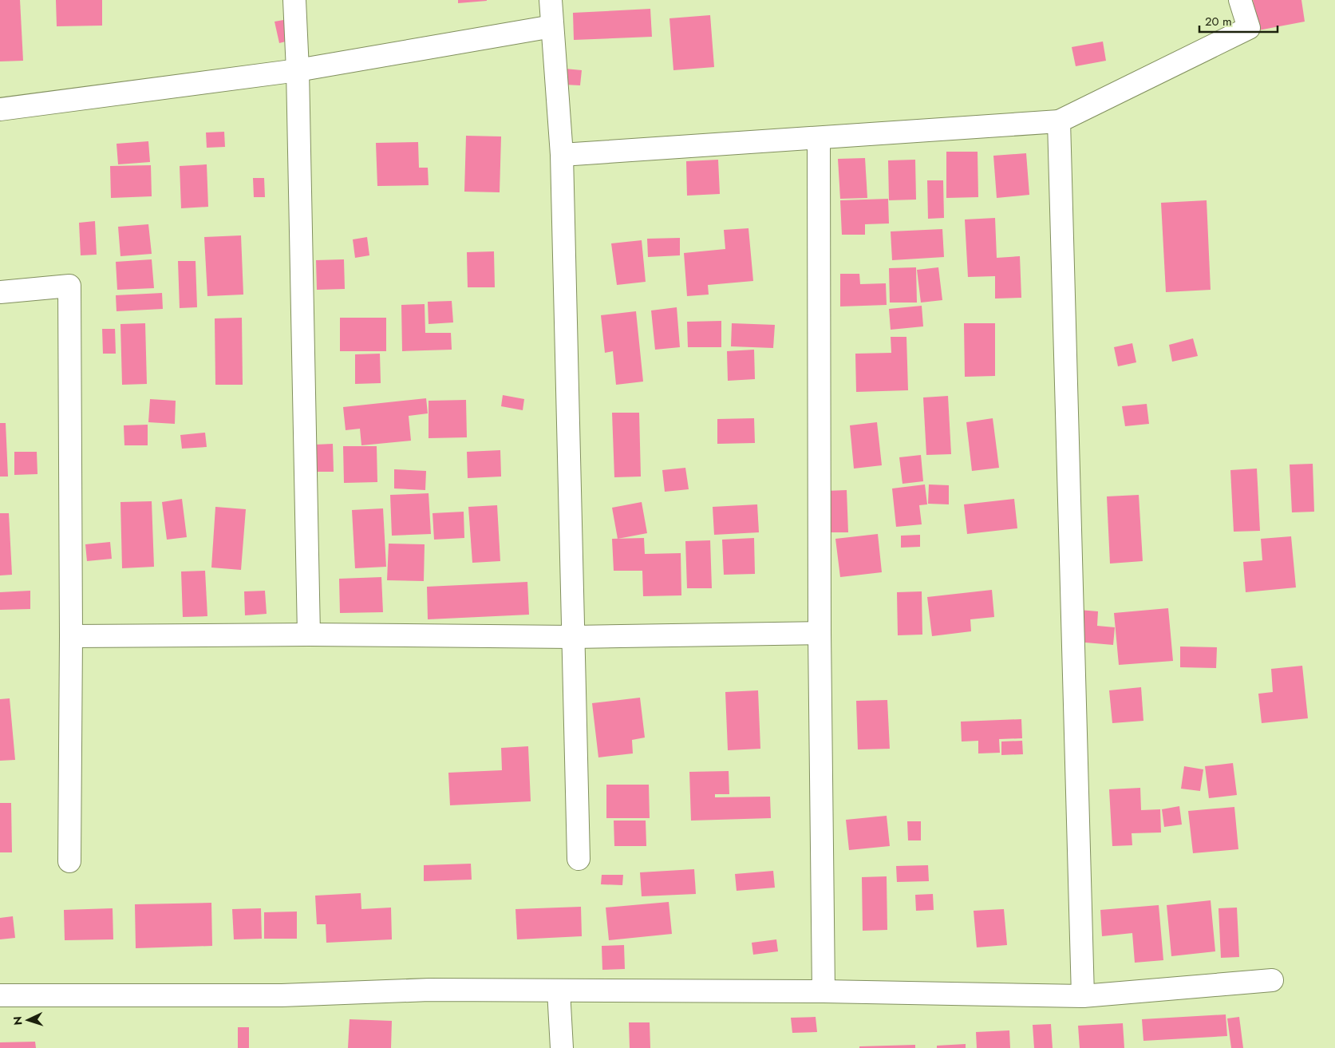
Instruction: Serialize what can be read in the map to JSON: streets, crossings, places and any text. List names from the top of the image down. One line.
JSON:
{"scale_bar":"20 m","north":"left"}
